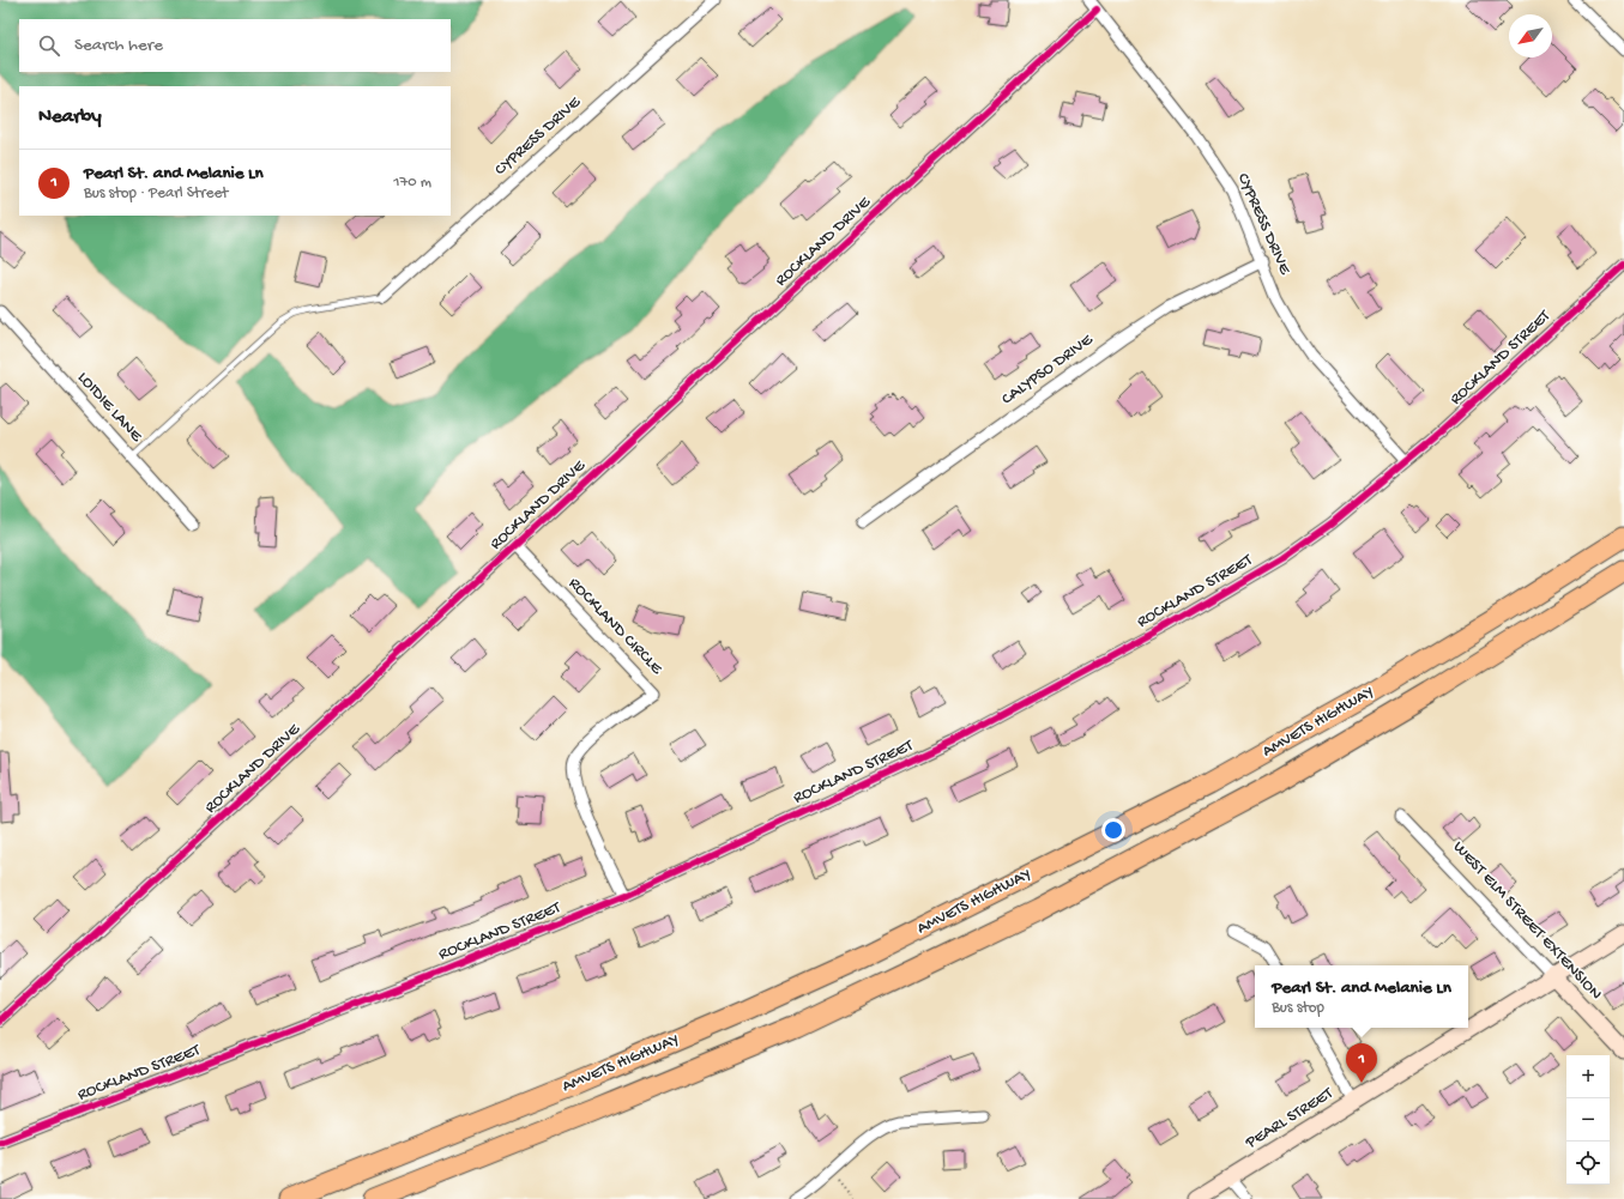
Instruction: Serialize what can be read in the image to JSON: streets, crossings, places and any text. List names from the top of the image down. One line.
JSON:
{"streets":{"highway":["AMVETS HIGHWAY"],"street":["CYPRESS DRIVE","ROCKLAND DRIVE","ROCKLAND STREET","CALYPSO DRIVE","LOIDIE LANE","ROCKLAND CIRCLE","WEST ELM STREET EXTENSION","PEARL STREET"]},"crossings":[["CYPRESS DRIVE","ROCKLAND DRIVE"],["CYPRESS DRIVE","ROCKLAND STREET"],["CYPRESS DRIVE","CALYPSO DRIVE"],["ROCKLAND DRIVE","ROCKLAND CIRCLE"],["ROCKLAND STREET","ROCKLAND CIRCLE"],["WEST ELM STREET EXTENSION","PEARL STREET"]],"north":"bottom left","page":{"search":"Search here","heading":"Nearby","list":[{"mark":"1","name":"Pearl St. and Melanie Ln","note":"Bus stop · Pearl Street","value":"170 m"}],"popup":["Pearl St. and Melanie Ln","Bus stop"],"pins":"1","map_buttons":["+","−"]}}
